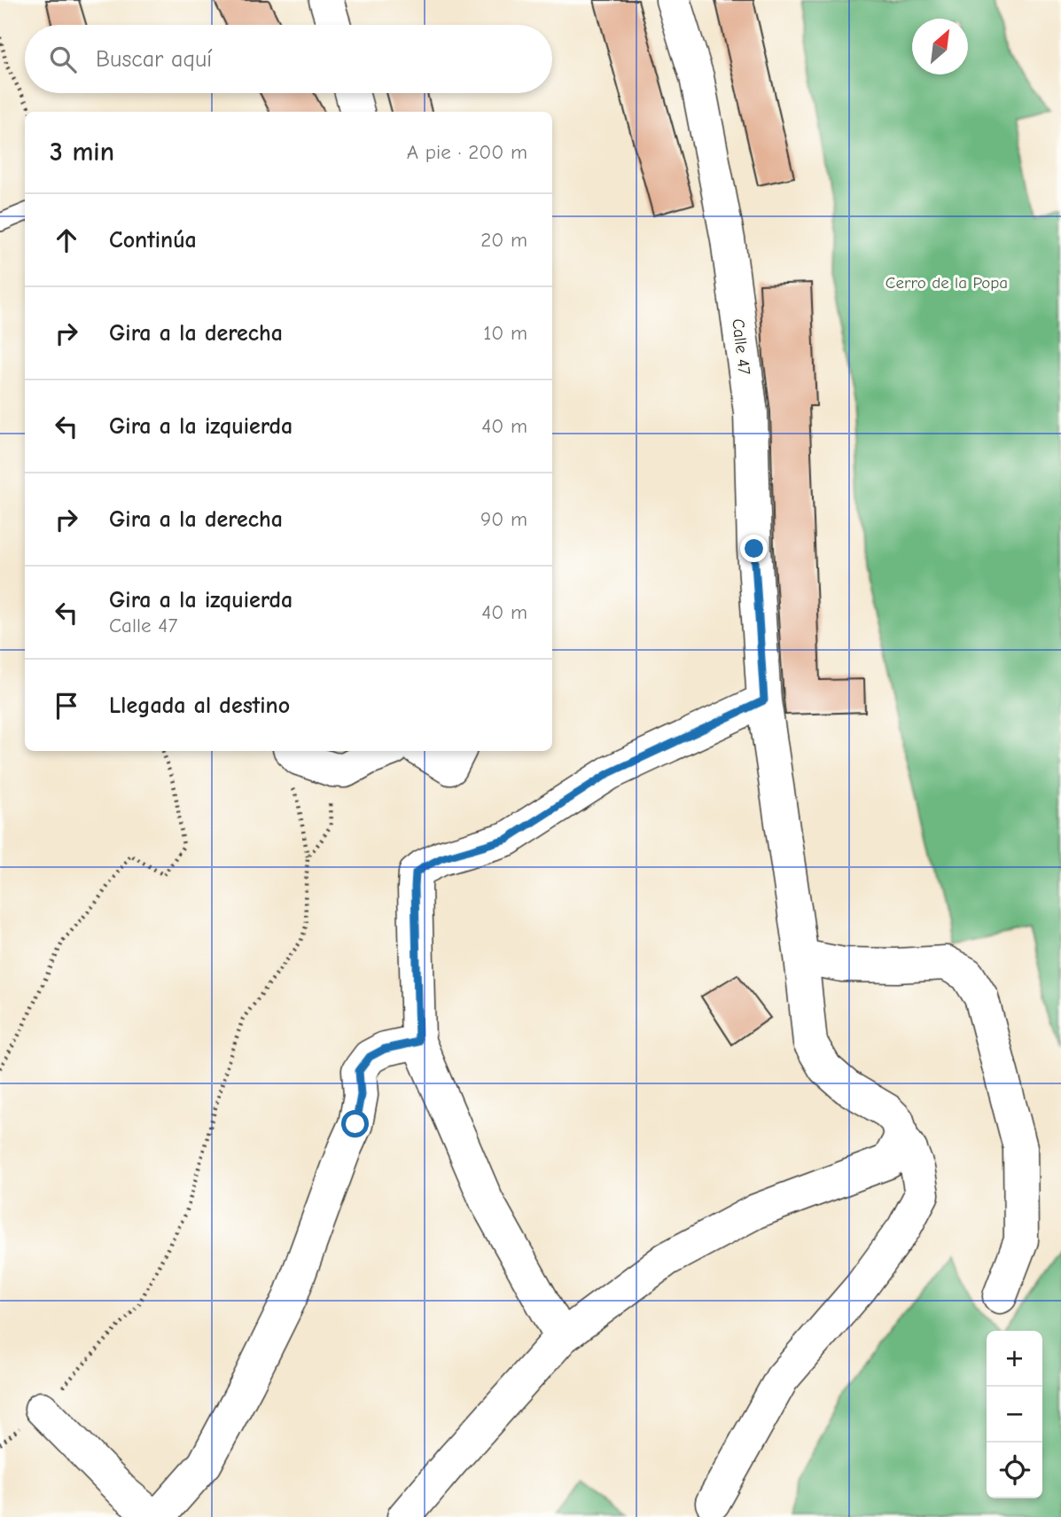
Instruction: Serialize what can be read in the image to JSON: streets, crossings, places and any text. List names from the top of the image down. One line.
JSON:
{"streets":{"street":["Calle 47"]},"parks":["Cerro de la Popa"],"north":"top right","page":{"search":"Buscar aquí","heading":["3 min","A pie · 200 m"],"list":[["Continúa","20 m"],["Gira a la derecha","10 m"],["Gira a la izquierda","40 m"],["Gira a la derecha","90 m"],["Gira a la izquierda","Calle 47","40 m"],"Llegada al destino"],"map_buttons":["+","−"]}}
